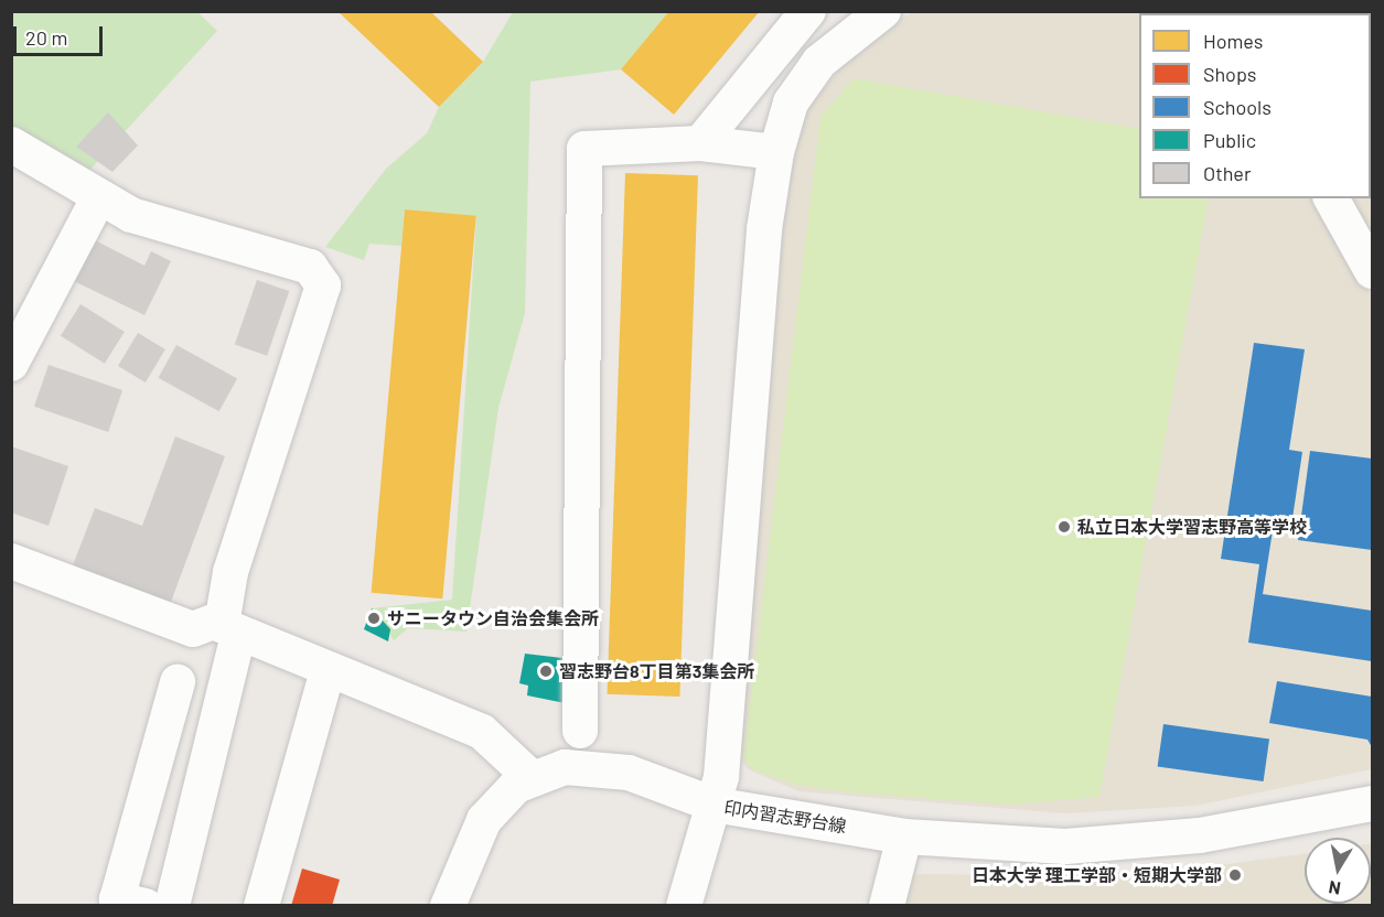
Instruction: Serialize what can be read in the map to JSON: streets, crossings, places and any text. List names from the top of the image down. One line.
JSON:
{"streets":{"street":["印内習志野台線"]},"places":["私立日本大学習志野高等学校","サニータウン自治会集会所","習志野台8丁目第3集会所","日本大学 理工学部・短期大学部"],"legend":["Homes","Shops","Schools","Public","Other"],"scale_bar":"20 m","north":"bottom"}
